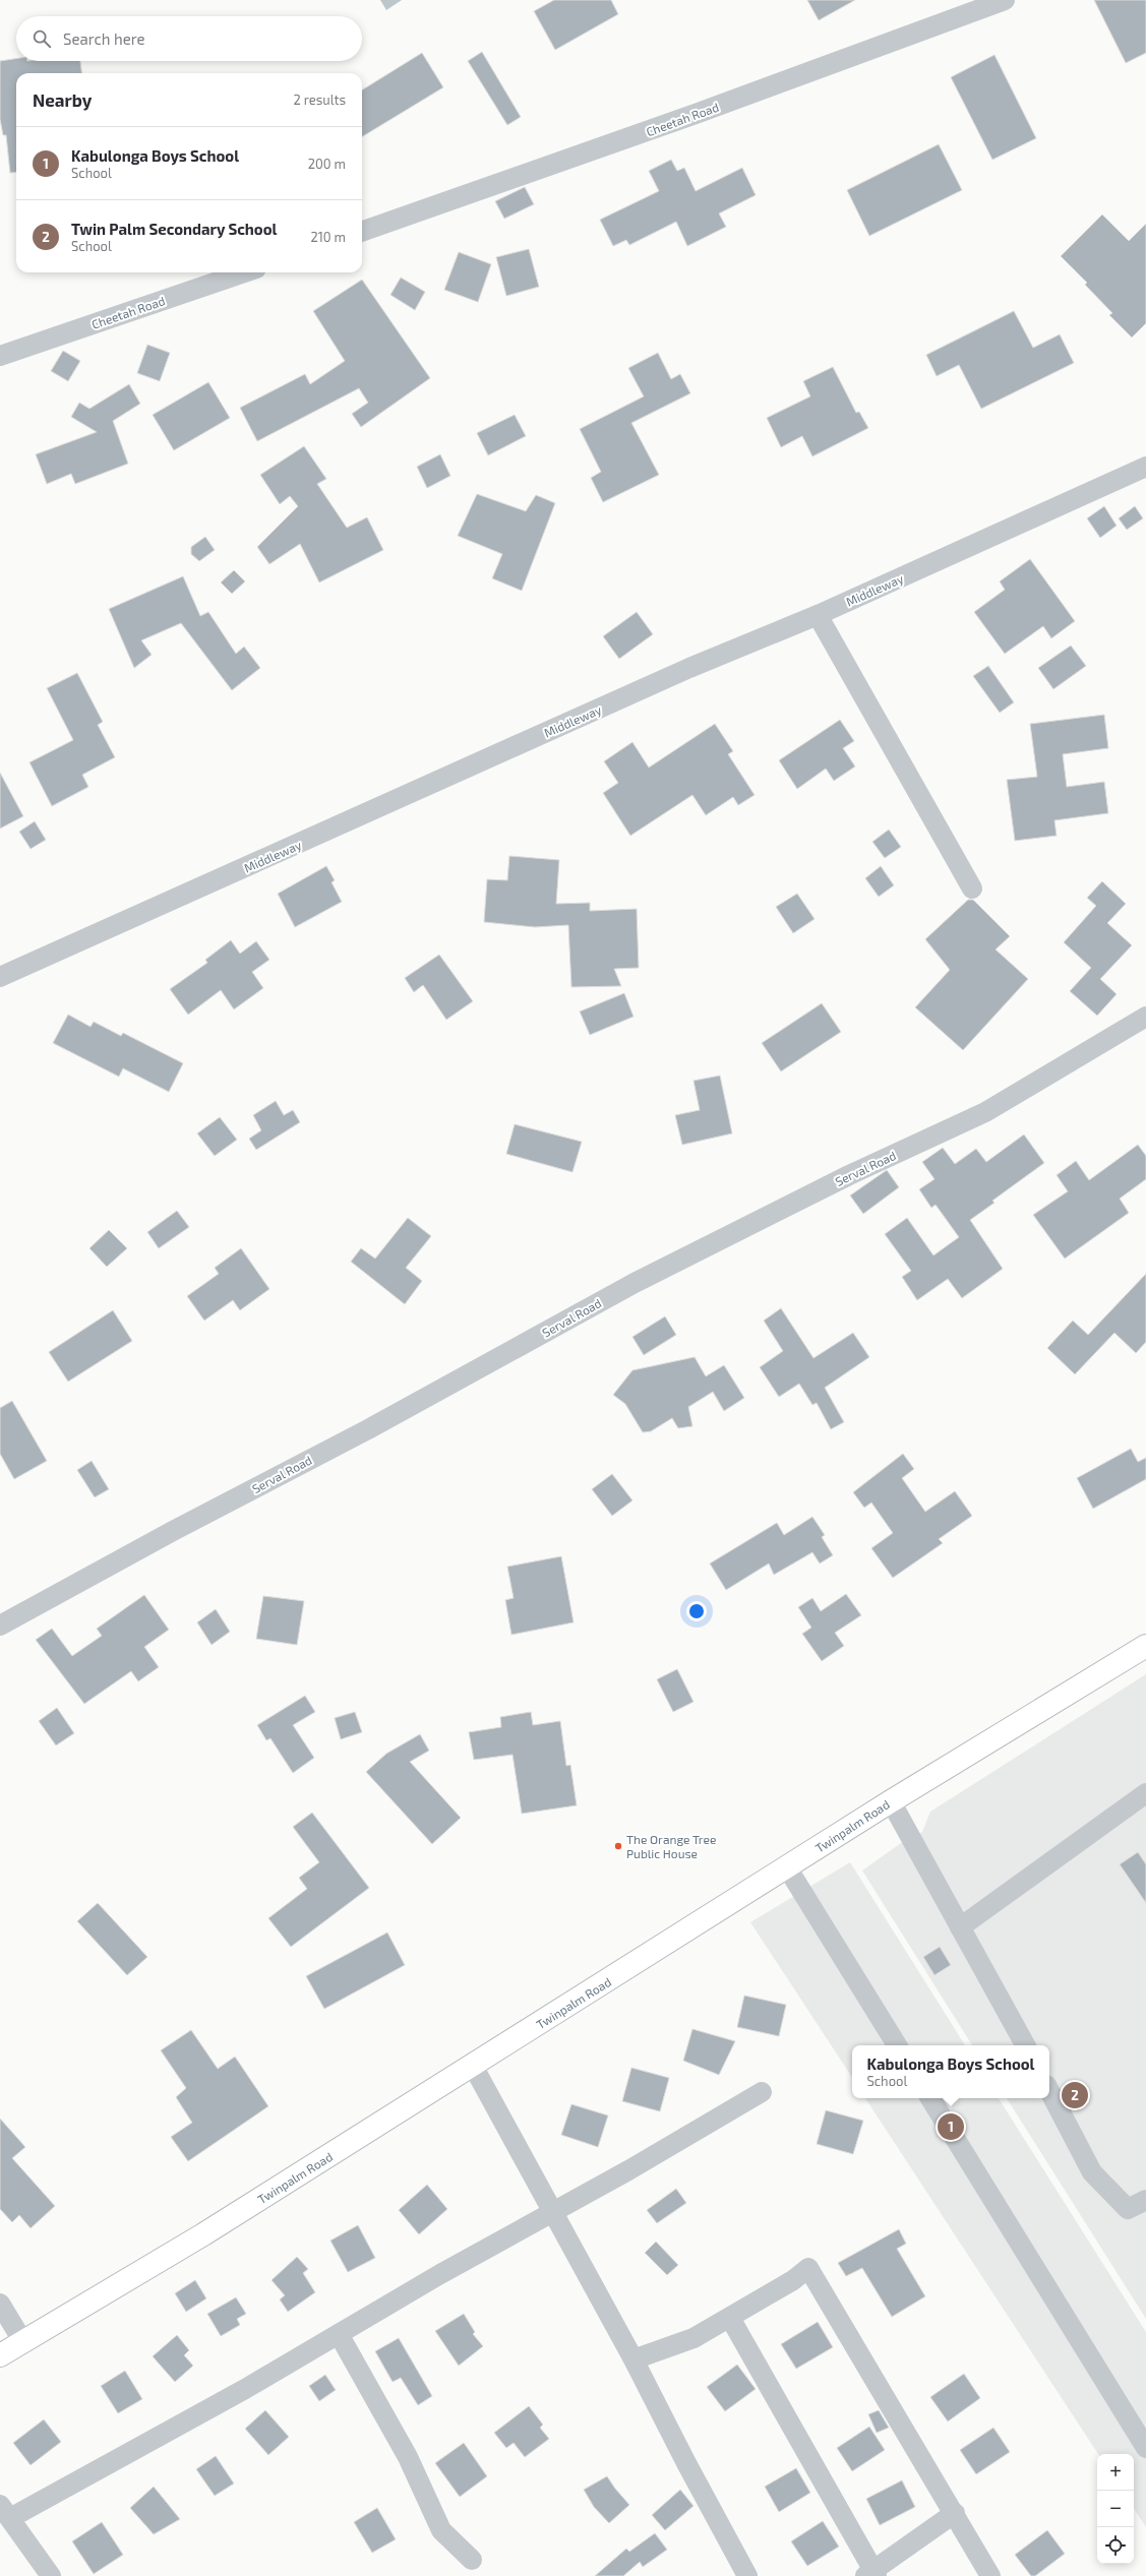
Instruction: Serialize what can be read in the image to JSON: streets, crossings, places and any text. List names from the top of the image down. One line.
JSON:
{"streets":{"main road":["Twinpalm Road"],"street":["Cheetah Road","Middleway","Serval Road"]},"places":["The Orange Tree Public House"],"page":{"search":"Search here","heading":["Nearby","2 results"],"list":[{"mark":"1","name":"Kabulonga Boys School","note":"School","value":"200 m"},{"mark":"2","name":"Twin Palm Secondary School","note":"School","value":"210 m"}],"popup":["Kabulonga Boys School","School"],"pins":["2","1"],"map_buttons":["+","−"]}}
